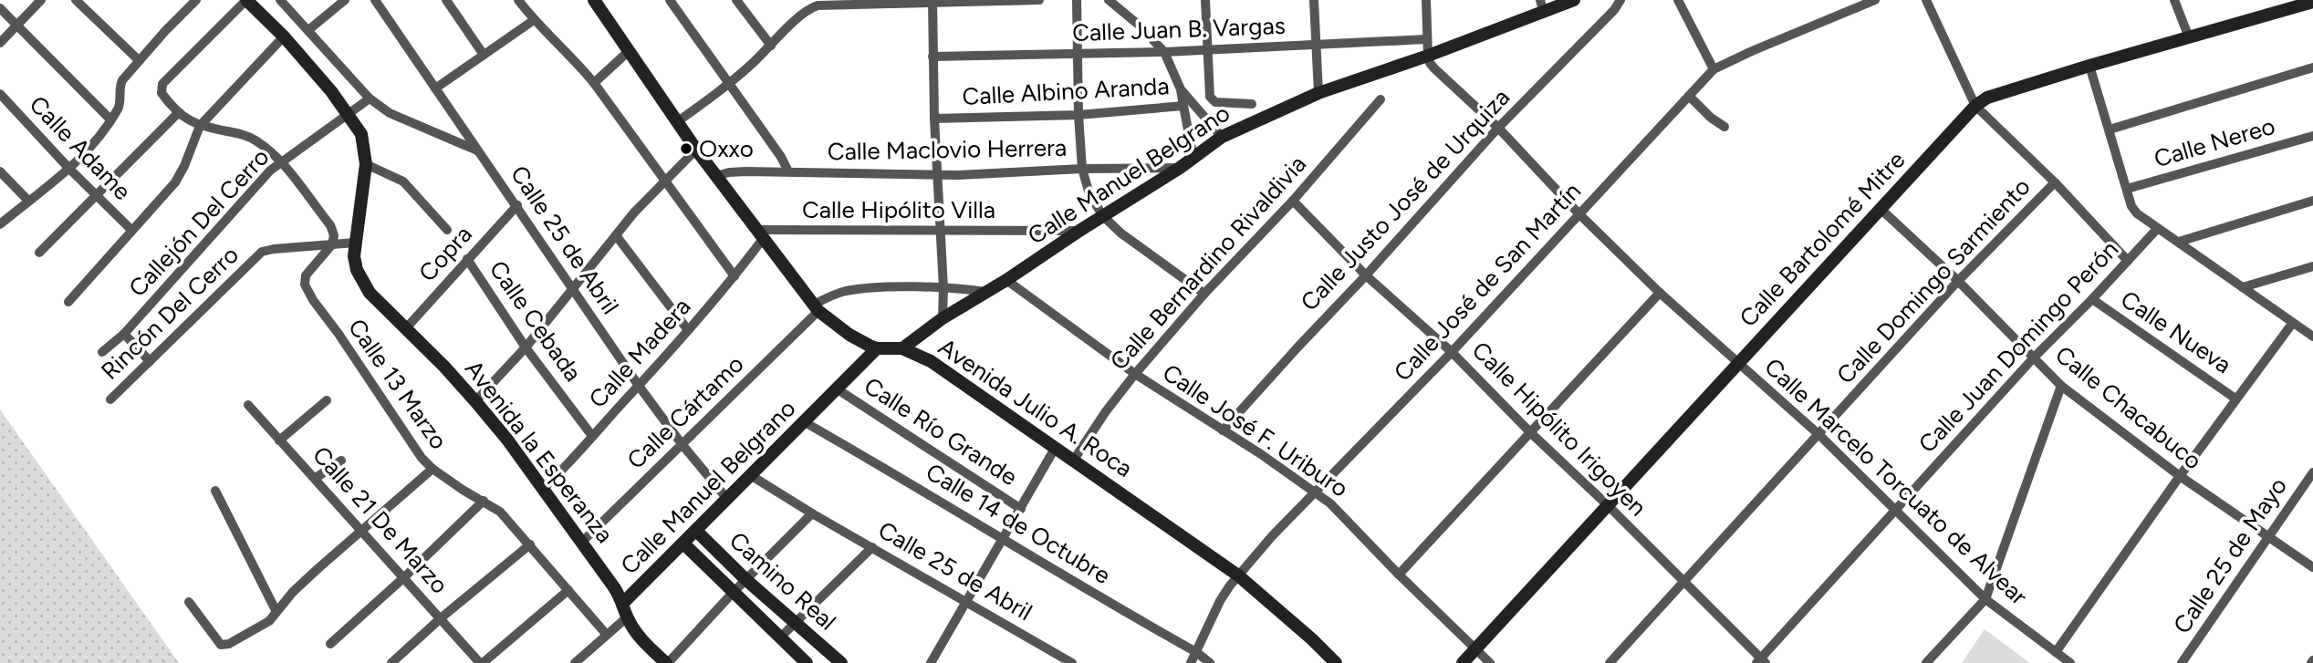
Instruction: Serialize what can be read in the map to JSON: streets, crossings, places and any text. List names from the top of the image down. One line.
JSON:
{"streets":{"street":["Calle Juan B. Vargas","Calle Albino Aranda","Calle Nereo","Calle Adame","Calle Maclovio Herrera","Calle Manuel Belgrano","Calle Justo José de Urquiza","Calle Hipólito Villa","Callejón Del Cerro","Calle Bartolomé Mitre","Calle 25 de Abril","Copra","Calle Bernardino Rivaldivia","Calle Domingo Sarmiento","Calle José de San Martín","Rincón Del Cerro","Calle Cebada","Calle Nueva","Calle Juan Domingo Perón","Calle Madera","Calle 13 Marzo","Avenida Julio A. Roca","Calle Chacabuco","Calle Cártamo","Calle Hipólito Irigoyen","Calle José F. Uriburo","Calle Río Grande","Avenida la Esperanza","Calle Marcelo Torcuato de Alvear","Calle 21 De Marzo","Calle 14 de Octubre","Calle 25 de Mayo","Camino Real"]},"crossings":[["Calle Maclovio Herrera","Calle Manuel Belgrano"],["Calle Maclovio Herrera","Avenida Julio A. Roca"],["Calle Manuel Belgrano","Calle Hipólito Villa"],["Calle Manuel Belgrano","Calle 25 de Abril"],["Calle Manuel Belgrano","Avenida Julio A. Roca"],["Calle Manuel Belgrano","Calle José F. Uriburo"],["Calle Manuel Belgrano","Calle Río Grande"],["Calle Manuel Belgrano","Avenida la Esperanza"],["Calle Manuel Belgrano","Calle Marcelo Torcuato de Alvear"],["Calle Manuel Belgrano","Calle 14 de Octubre"],["Calle Manuel Belgrano","Camino Real"],["Calle Justo José de Urquiza","Calle Hipólito Irigoyen"],["Calle Justo José de Urquiza","Calle José F. Uriburo"],["Calle Justo José de Urquiza","Calle Marcelo Torcuato de Alvear"],["Calle Hipólito Villa","Calle Madera"],["Calle Hipólito Villa","Avenida Julio A. Roca"],["Calle Bartolomé Mitre","Calle Chacabuco"],["Calle Bartolomé Mitre","Calle Hipólito Irigoyen"],["Calle Bartolomé Mitre","Calle José F. Uriburo"],["Calle Bartolomé Mitre","Calle Marcelo Torcuato de Alvear"],["Calle 25 de Abril","Copra"],["Calle 25 de Abril","Calle Madera"],["Calle 25 de Abril","Calle Cártamo"],["Copra","Calle Cebada"],["Copra","Avenida la Esperanza"],["Calle Bernardino Rivaldivia","Avenida Julio A. Roca"],["Calle Bernardino Rivaldivia","Calle Hipólito Irigoyen"],["Calle Bernardino Rivaldivia","Calle José F. Uriburo"],["Calle Domingo Sarmiento","Calle Chacabuco"],["Calle Domingo Sarmiento","Calle Hipólito Irigoyen"],["Calle Domingo Sarmiento","Calle Marcelo Torcuato de Alvear"],["Calle José de San Martín","Avenida Julio A. Roca"],["Calle José de San Martín","Calle Hipólito Irigoyen"],["Calle José de San Martín","Calle José F. Uriburo"],["Calle José de San Martín","Calle Marcelo Torcuato de Alvear"],["Calle José de San Martín","Calle 14 de Octubre"],["Rincón Del Cerro","Calle 13 Marzo"],["Calle Cebada","Calle Madera"],["Calle Nueva","Calle Juan Domingo Perón"],["Calle Juan Domingo Perón","Calle Chacabuco"],["Calle Juan Domingo Perón","Calle Hipólito Irigoyen"],["Calle Juan Domingo Perón","Calle Marcelo Torcuato de Alvear"],["Calle Madera","Avenida Julio A. Roca"],["Calle Madera","Avenida la Esperanza"],["Avenida Julio A. Roca","Calle Cártamo"],["Calle Chacabuco","Calle 25 de Mayo"],["Calle Cártamo","Avenida la Esperanza"]],"places":["Oxxo"]}
